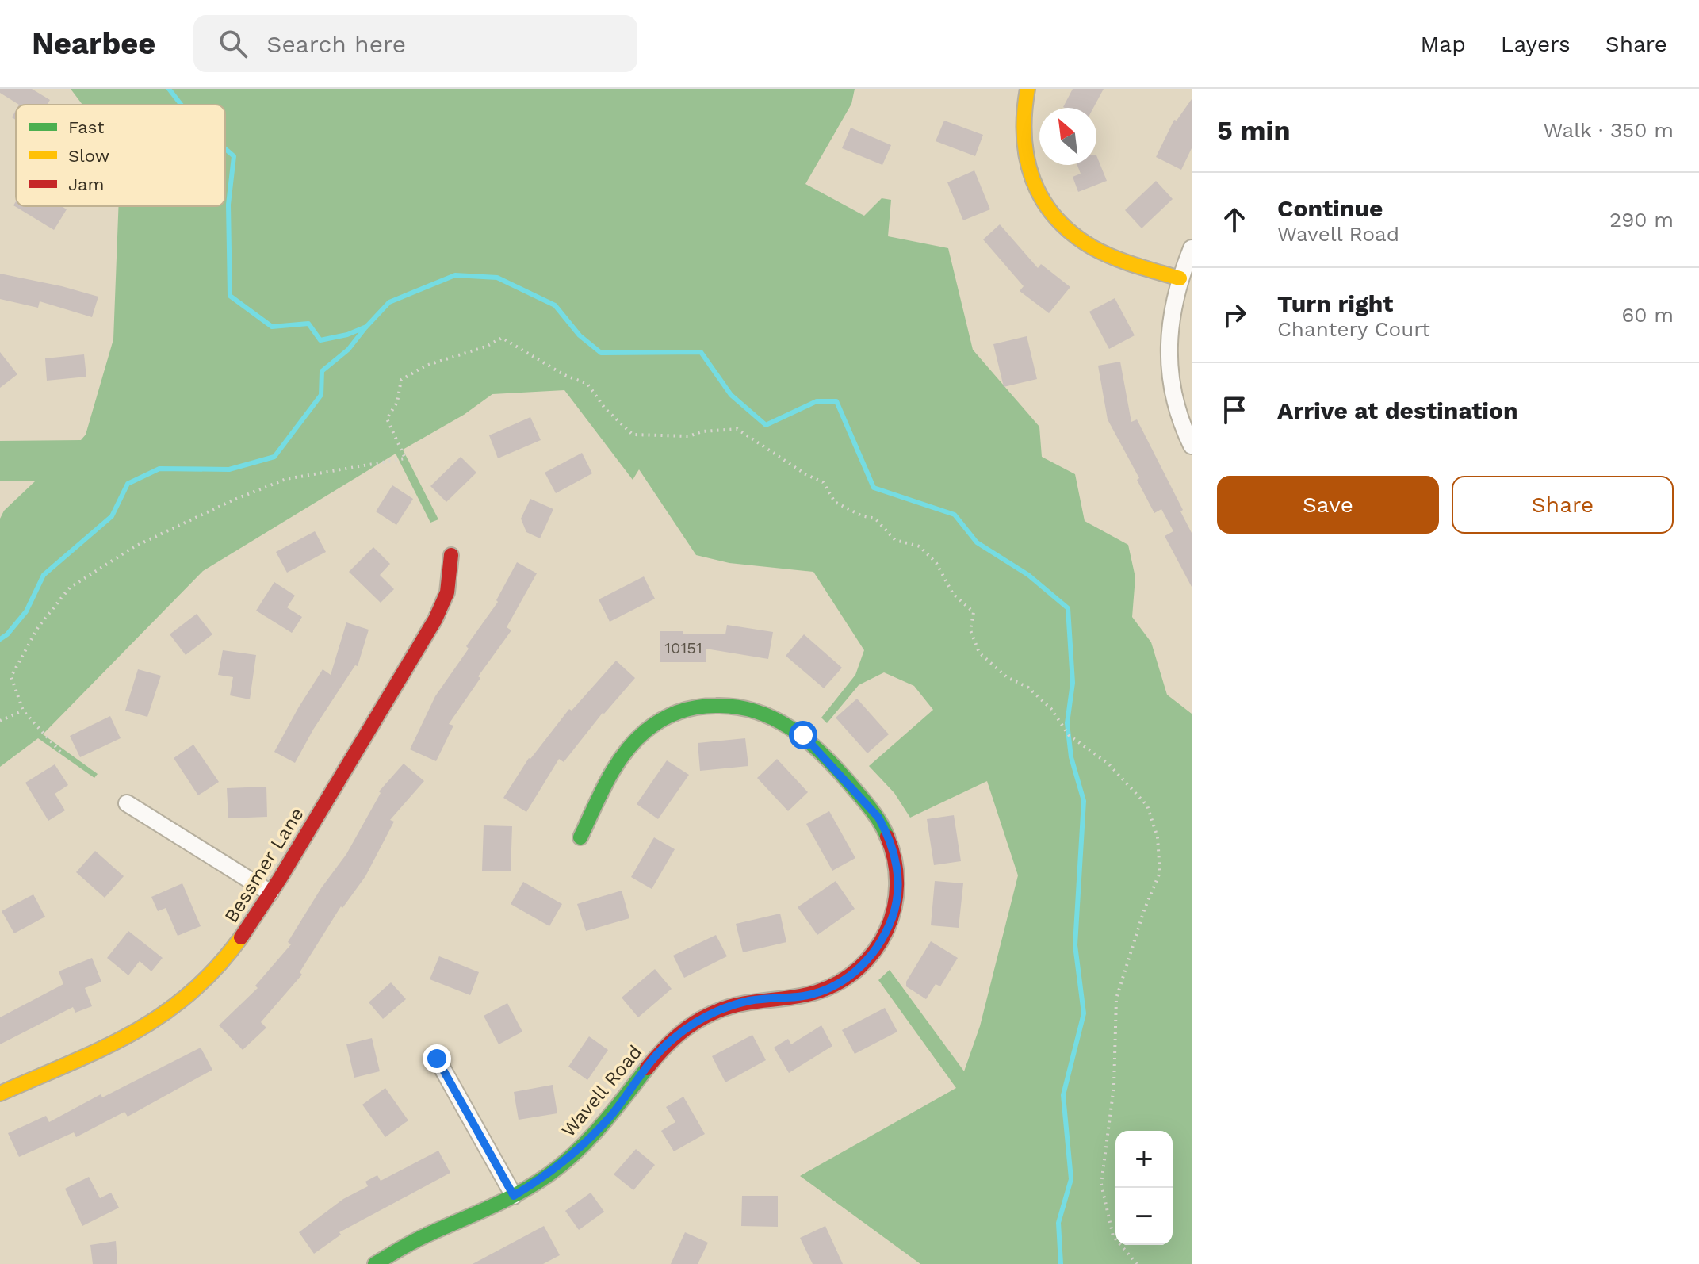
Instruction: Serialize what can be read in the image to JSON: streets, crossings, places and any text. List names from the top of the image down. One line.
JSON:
{"streets":{"street":["Bessmer Lane","Wavell Road"]},"house_numbers":["10151"],"legend":["Fast","Slow","Jam"],"north":"top left","page":{"header":"Nearbee","search":"Search here","nav":["Map","Layers","Share"],"heading":["5 min","Walk · 350 m"],"list":[["Continue","Wavell Road","290 m"],["Turn right","Chantery Court","60 m"],"Arrive at destination"],"buttons":["Save","Share"],"map_buttons":["+","−"]}}
